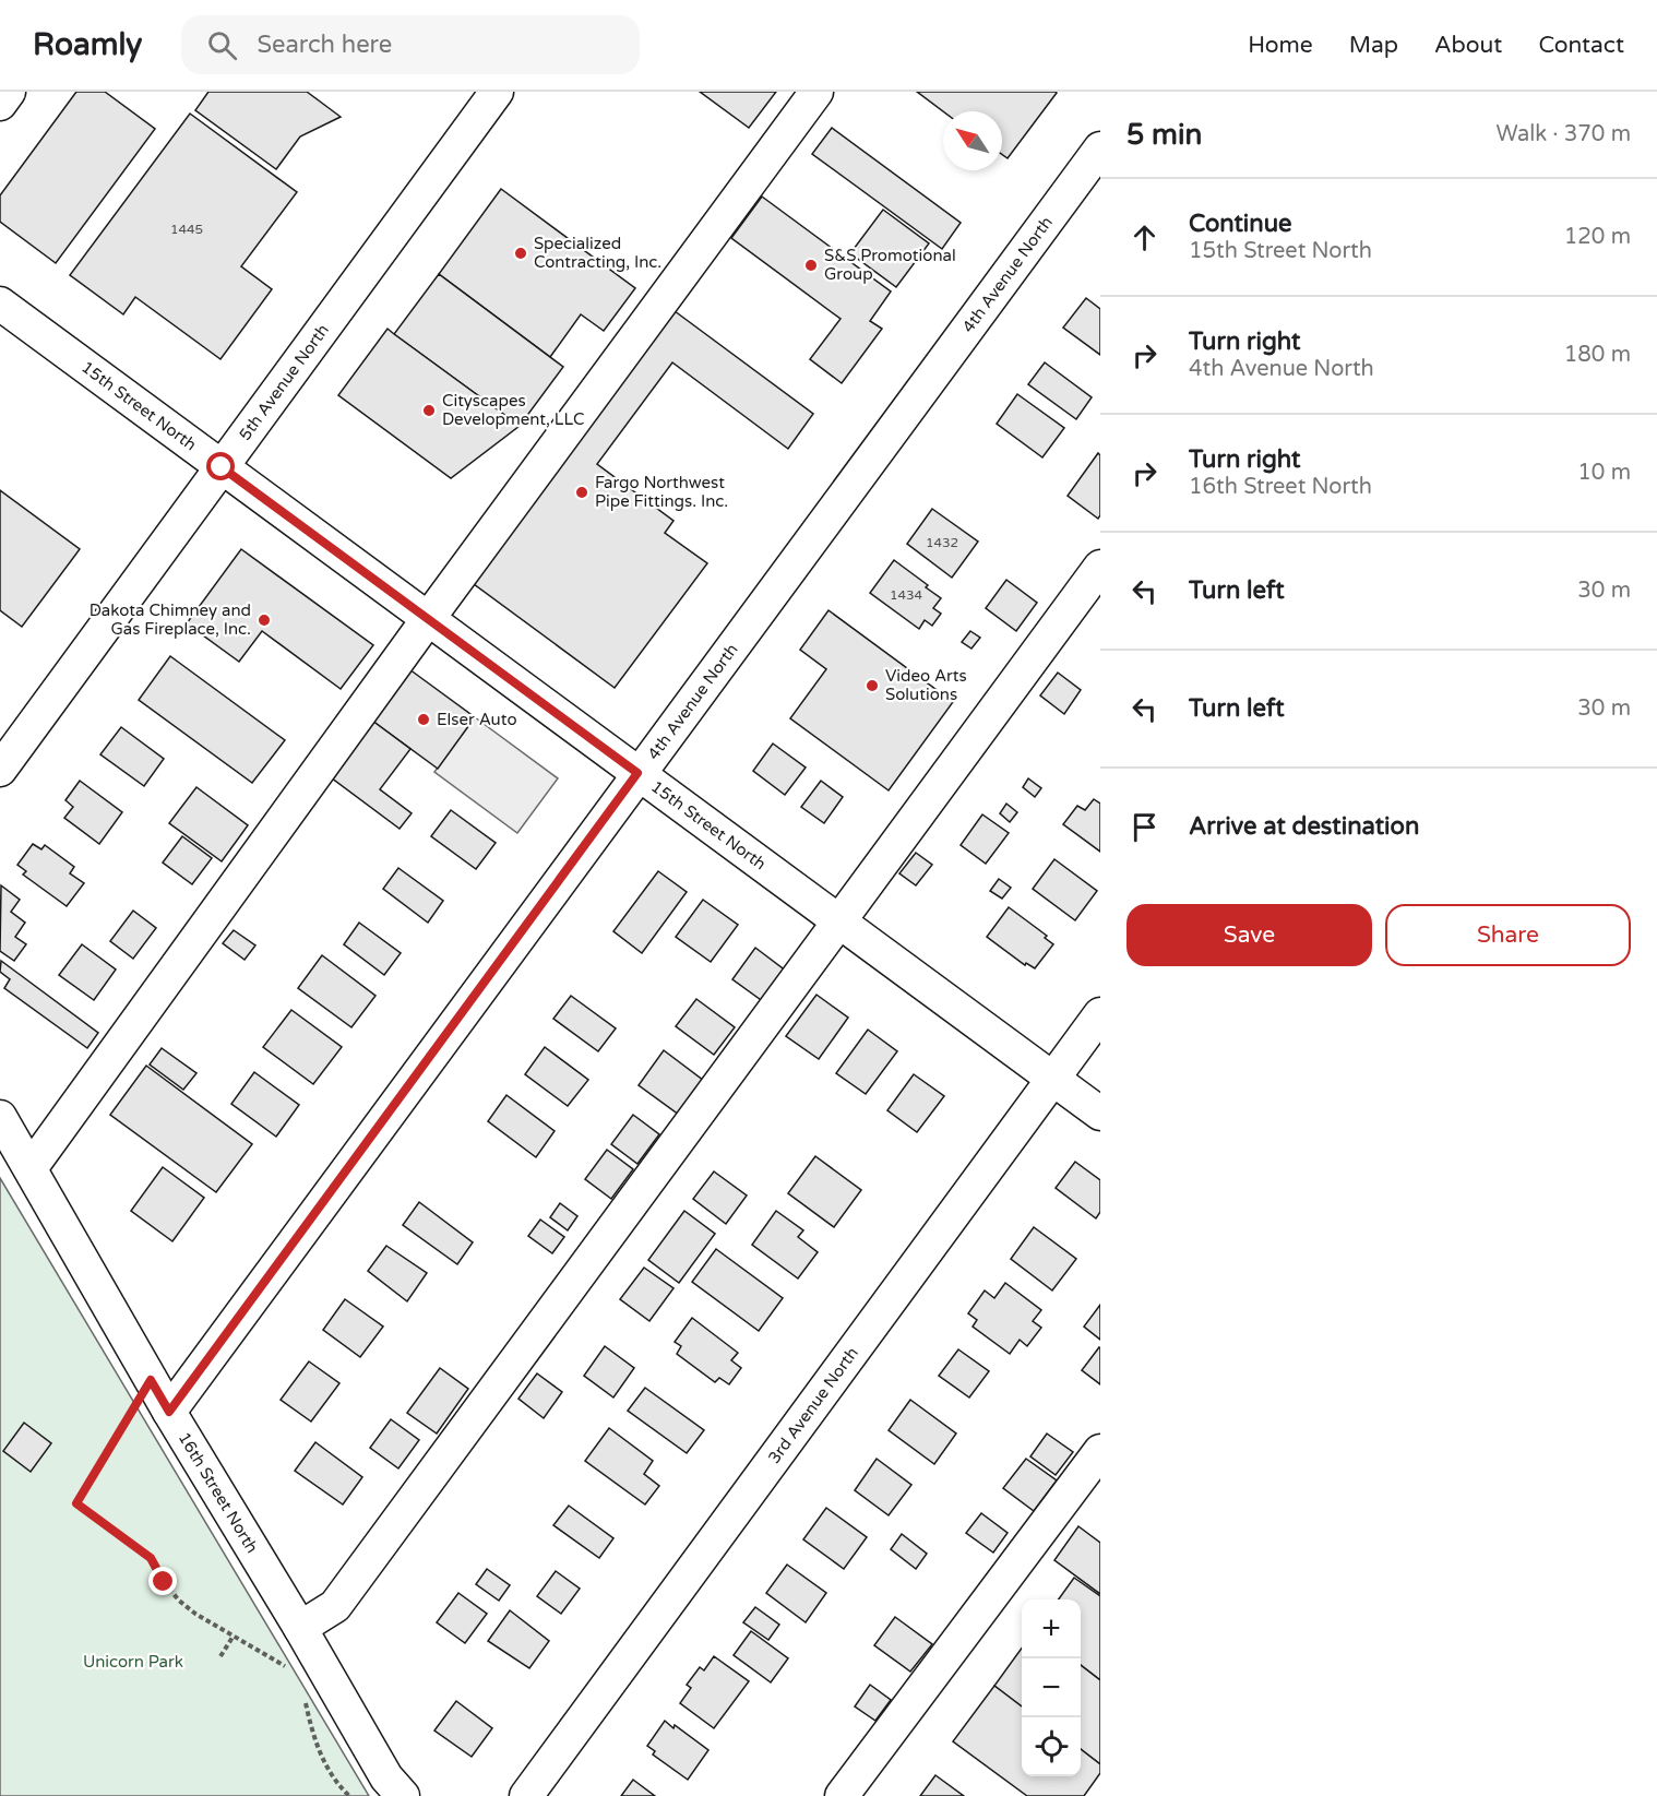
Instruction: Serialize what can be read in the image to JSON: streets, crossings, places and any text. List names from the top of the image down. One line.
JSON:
{"streets":{"street":["4th Avenue North","5th Avenue North","15th Street North","3rd Avenue North","16th Street North"]},"crossings":[["4th Avenue North","15th Street North"],["4th Avenue North","16th Street North"],["5th Avenue North","15th Street North"],["15th Street North","3rd Avenue North"]],"parks":["Unicorn Park"],"places":["Specialized Contracting, Inc.","S&S Promotional Group","Cityscapes Development, LLC","Fargo Northwest Pipe Fittings. Inc.","Dakota Chimney and Gas Fireplace, Inc.","Video Arts Solutions","Elser Auto"],"house_numbers":["1445","1432","1434"],"north":"top left","page":{"header":"Roamly","search":"Search here","nav":["Home","Map","About","Contact"],"heading":["5 min","Walk · 370 m"],"list":[["Continue","15th Street North","120 m"],["Turn right","4th Avenue North","180 m"],["Turn right","16th Street North","10 m"],["Turn left","30 m"],["Turn left","30 m"],"Arrive at destination"],"buttons":["Save","Share"],"map_buttons":["+","−"]}}
